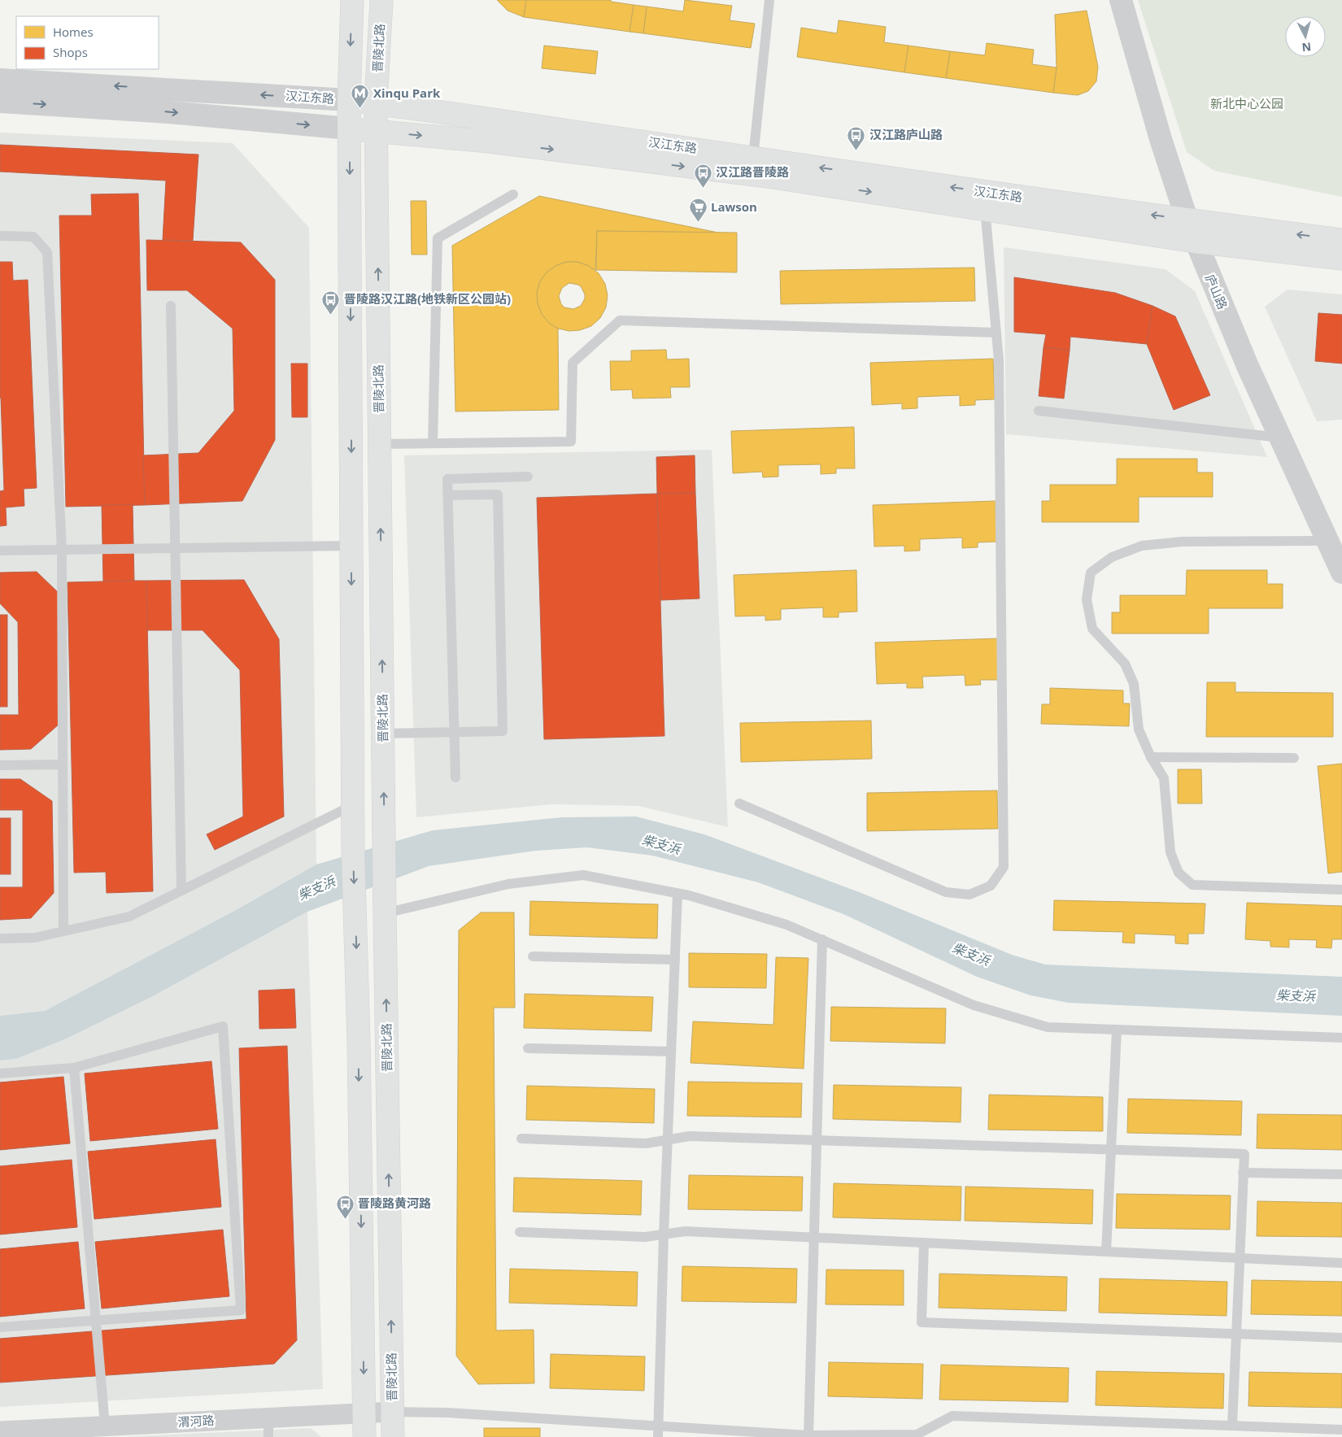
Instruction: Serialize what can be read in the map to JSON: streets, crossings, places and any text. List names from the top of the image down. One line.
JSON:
{"streets":{"main road":["晋陵北路","汉江东路"],"street":["庐山路","渭河路"]},"crossings":[["晋陵北路","汉江东路"],["晋陵北路","渭河路"],["汉江东路","庐山路"]],"water":["柴支浜"],"parks":["新北中心公园"],"places":{"metro station":["Xinqu Park"],"bus stop":["汉江路庐山路","汉江路晋陵路","晋陵路汉江路(地铁新区公园站)","晋陵路黄河路"],"supermarket":["Lawson"]},"legend":["Homes","Shops"],"north":"bottom"}
